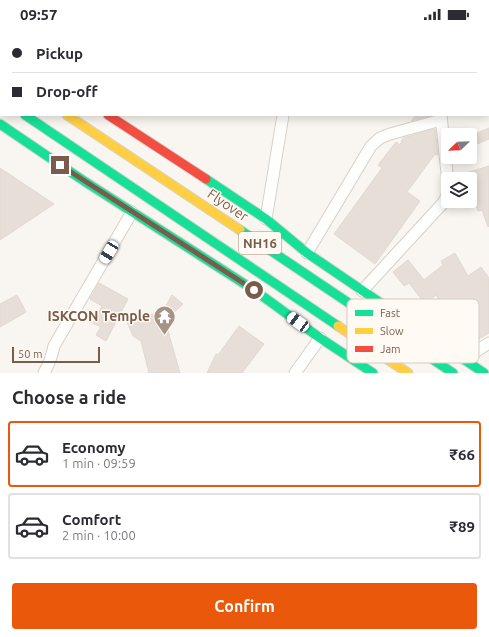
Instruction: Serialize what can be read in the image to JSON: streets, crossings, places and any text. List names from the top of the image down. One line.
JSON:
{"streets":{"main road":["Flyover","NH16"]},"places":{"temple":["ISKCON Temple"]},"legend":["Fast","Slow","Jam"],"scale_bar":"50 m","north":"bottom left","page":{"status":"09:57","banner":["Pickup","Drop-off"],"scale":"50 m","heading":"Choose a ride","list":[{"name":"Economy","note":"1 min · 09:59","value":"₹66"},{"name":"Comfort","note":"2 min · 10:00","value":"₹89"}],"buttons":"Confirm"}}
